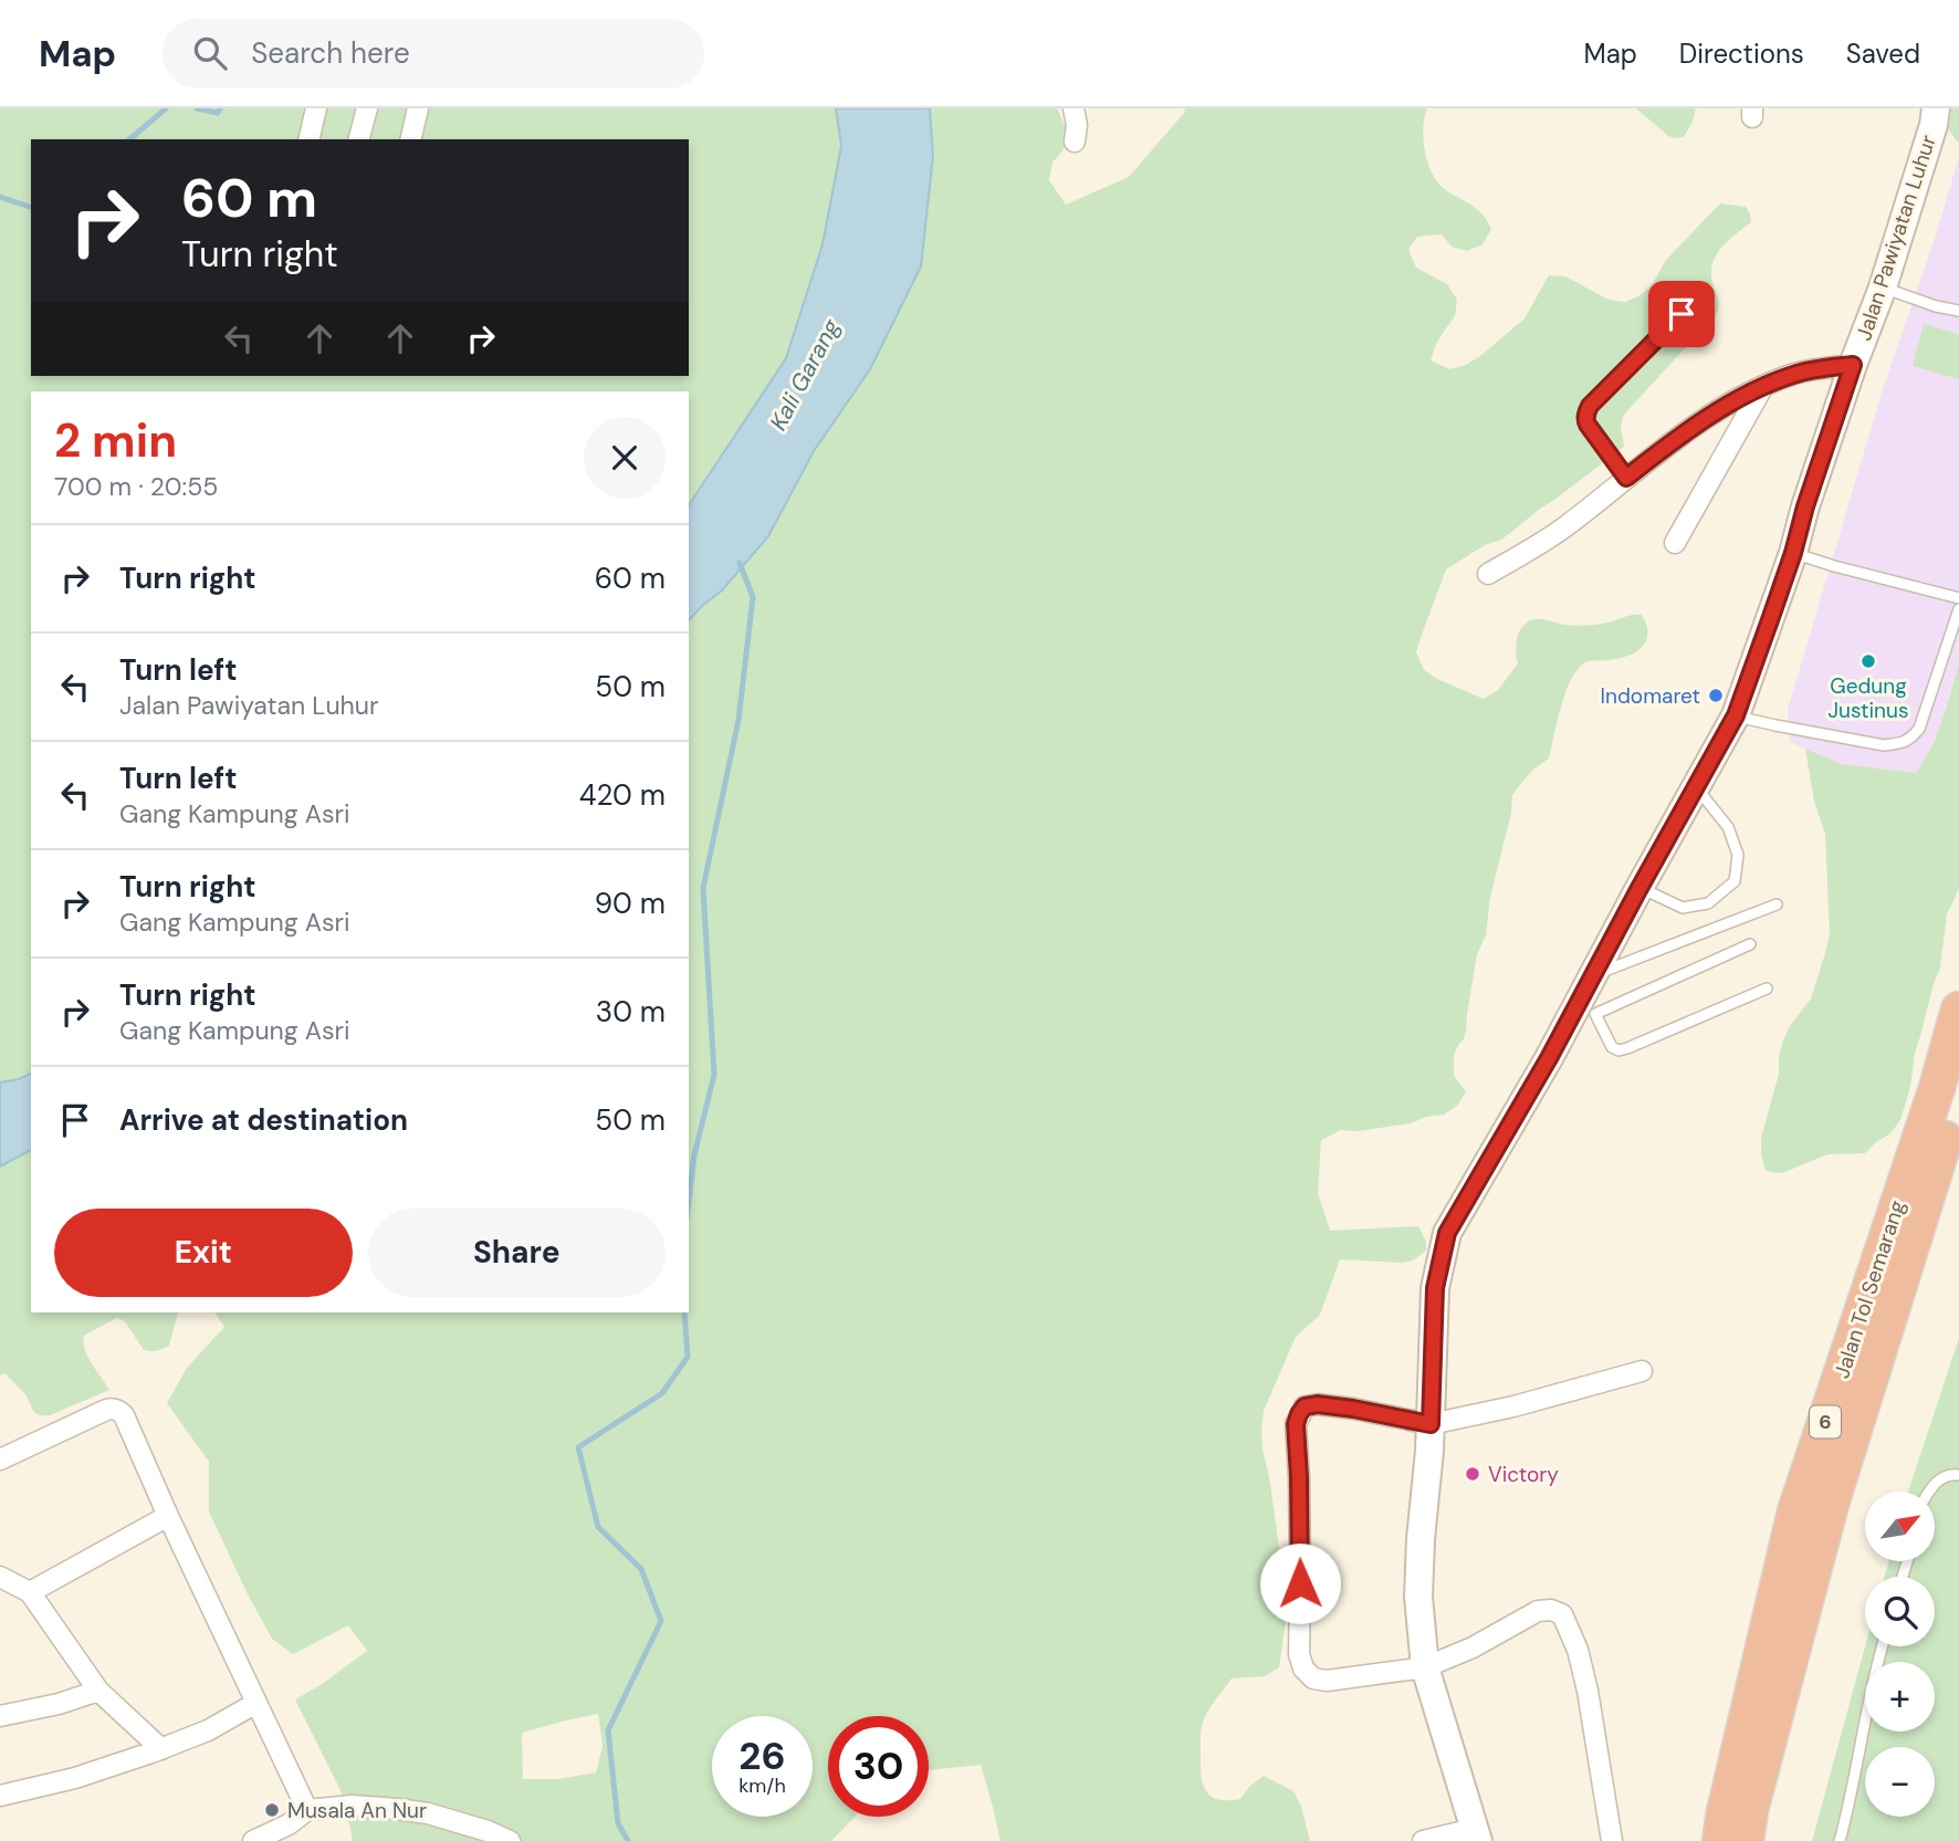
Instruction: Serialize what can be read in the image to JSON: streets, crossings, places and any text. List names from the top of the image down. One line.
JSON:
{"streets":{"highway":["Jalan Tol Semarang","6"],"main road":["Jalan Pawiyatan Luhur"]},"water":["Kali Garang"],"places":["Gedung Justinus","Indomaret","Victory","Musala An Nur"],"north":"top right","page":{"header":"Map","search":"Search here","nav":["Map","Directions","Saved"],"turn":["60 m","Turn right"],"heading":["2 min","700 m · 20:55"],"list":[{"name":"Turn right","value":"60 m"},{"name":"Turn left","note":"Jalan Pawiyatan Luhur","value":"50 m"},{"name":"Turn left","note":"Gang Kampung Asri","value":"420 m"},{"name":"Turn right","note":"Gang Kampung Asri","value":"90 m"},{"name":"Turn right","note":"Gang Kampung Asri","value":"30 m"},{"name":"Arrive at destination","value":"50 m"}],"buttons":["Exit","Share"],"map_buttons":["+","−"],"speed":"26 km/h","limit":"30"}}
